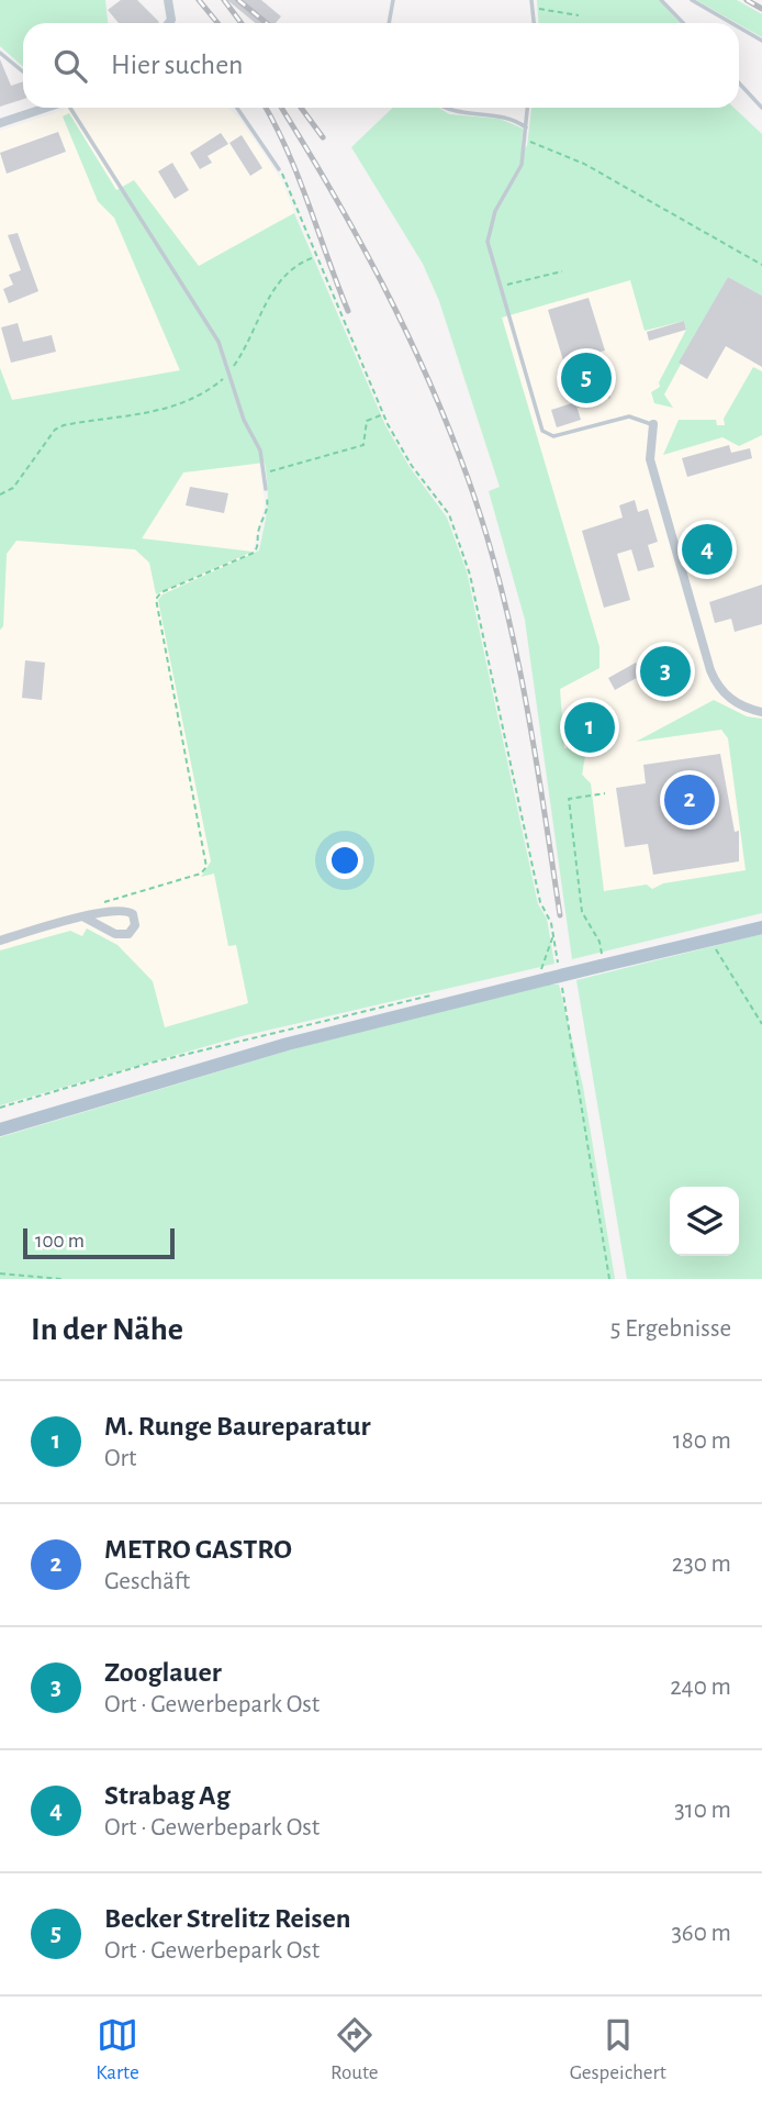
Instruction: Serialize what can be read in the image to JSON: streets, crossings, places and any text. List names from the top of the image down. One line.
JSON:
{"scale_bar":"100 m","page":{"search":"Hier suchen","pins":["5","4","3","1","2"],"scale":"100 m","heading":["In der Nähe","5 Ergebnisse"],"list":[{"mark":"1","name":"M. Runge Baureparatur","note":"Ort","value":"180 m"},{"mark":"2","name":"METRO GASTRO","note":"Geschäft","value":"230 m"},{"mark":"3","name":"Zooglauer","note":"Ort · Gewerbepark Ost","value":"240 m"},{"mark":"4","name":"Strabag Ag","note":"Ort · Gewerbepark Ost","value":"310 m"},{"mark":"5","name":"Becker Strelitz Reisen","note":"Ort · Gewerbepark Ost","value":"360 m"}],"nav":["Karte","Route","Gespeichert"]}}
